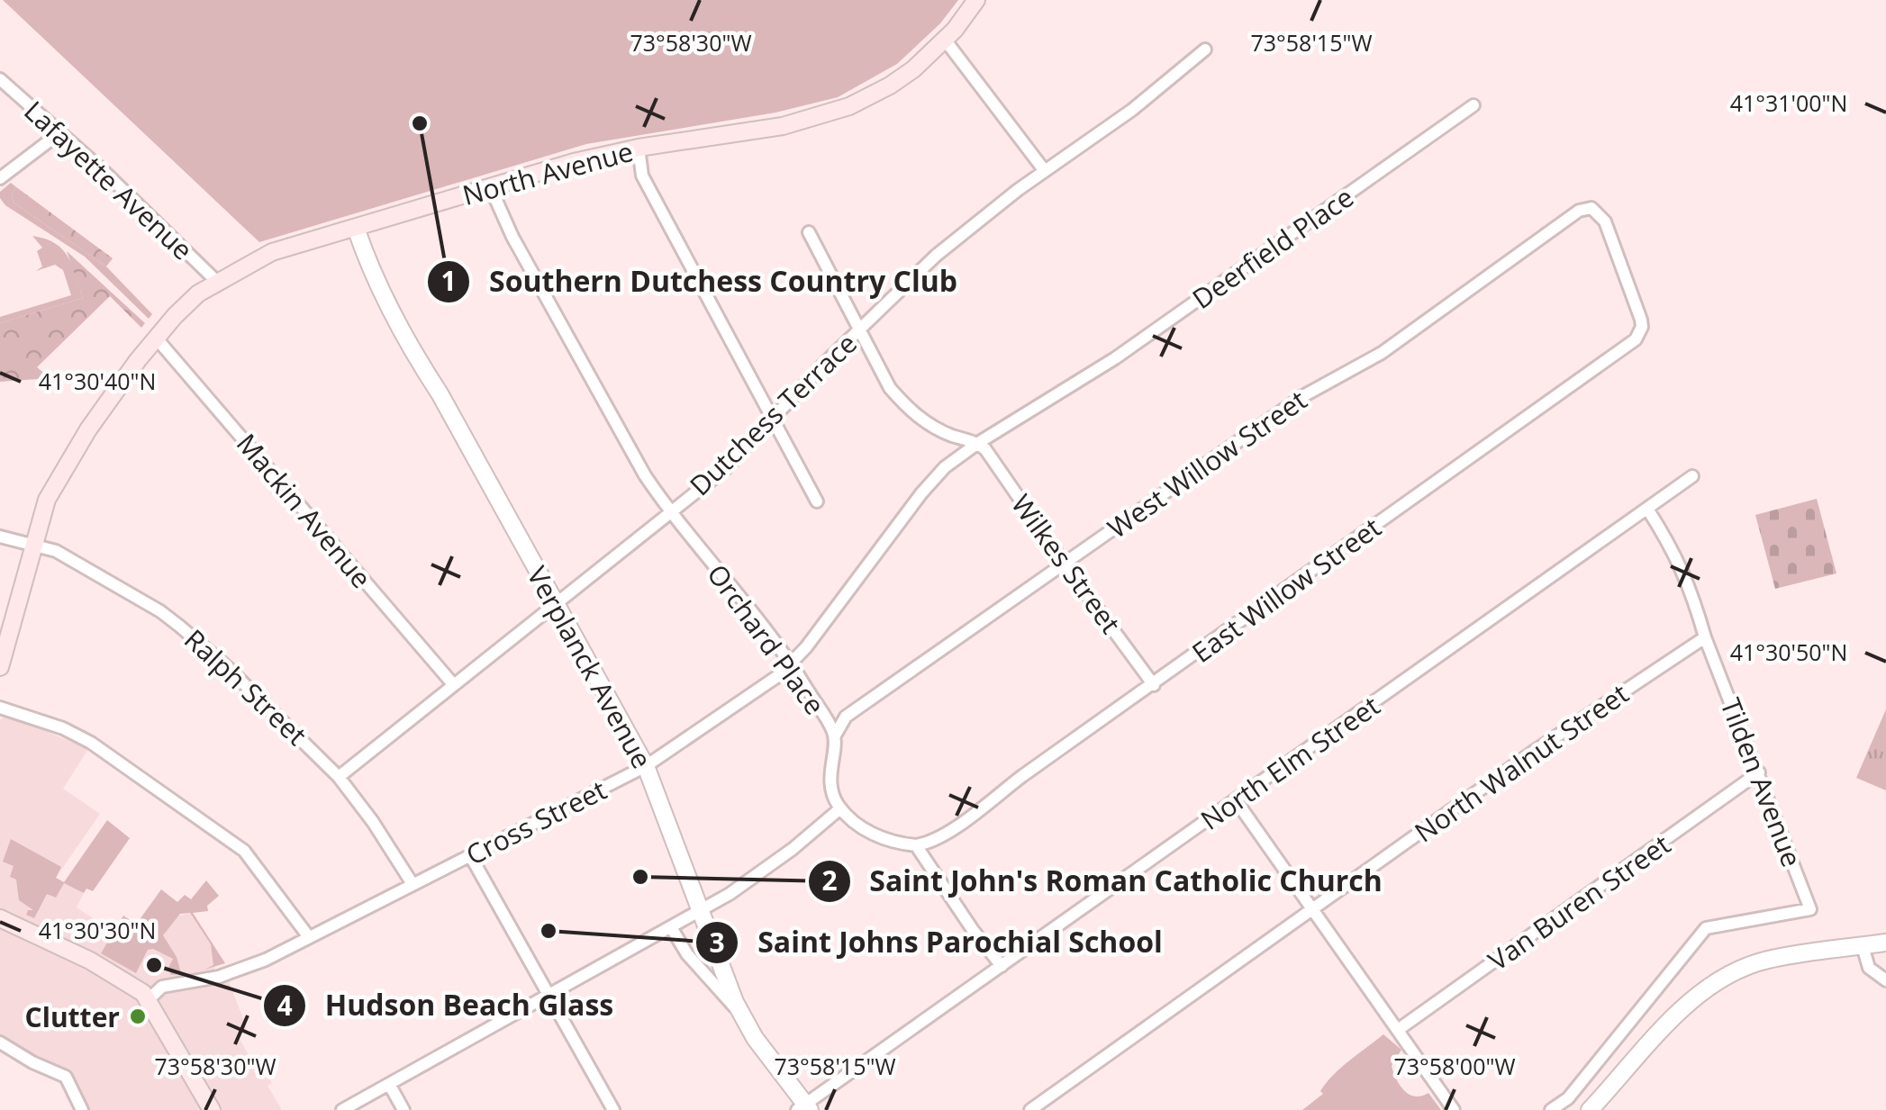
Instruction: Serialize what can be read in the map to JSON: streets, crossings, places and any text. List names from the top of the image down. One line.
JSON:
{"streets":{"main road":["North Avenue"],"street":["Lafayette Avenue","Deerfield Place","Dutchess Terrace","West Willow Street","Mackin Avenue","Wilkes Street","East Willow Street","Orchard Place","Verplanck Avenue","Ralph Street","North Elm Street","North Walnut Street","Tilden Avenue","Cross Street","Van Buren Street"]},"crossings":[["North Avenue","Lafayette Avenue"],["North Avenue","Mackin Avenue"],["North Avenue","Orchard Place"],["North Avenue","Verplanck Avenue"],["North Avenue","Ralph Street"],["Deerfield Place","Wilkes Street"],["Deerfield Place","Cross Street"],["Dutchess Terrace","Mackin Avenue"],["Dutchess Terrace","Orchard Place"],["Dutchess Terrace","Verplanck Avenue"],["Dutchess Terrace","Ralph Street"],["West Willow Street","Wilkes Street"],["West Willow Street","East Willow Street"],["West Willow Street","Orchard Place"],["Wilkes Street","East Willow Street"],["Wilkes Street","Cross Street"],["Orchard Place","Cross Street"],["Verplanck Avenue","North Elm Street"],["Verplanck Avenue","Cross Street"],["Ralph Street","Cross Street"],["North Elm Street","Tilden Avenue"],["North Walnut Street","Tilden Avenue"],["Tilden Avenue","Van Buren Street"]],"places":["Southern Dutchess Country Club","Saint John's Roman Catholic Church","Saint Johns Parochial School","Hudson Beach Glass","Clutter"],"coordinates":["73°58'30\"W","73°58'15\"W","41°31'00\"N","41°30'40\"N","41°30'50\"N","41°30'30\"N","73°58'00\"W"]}
